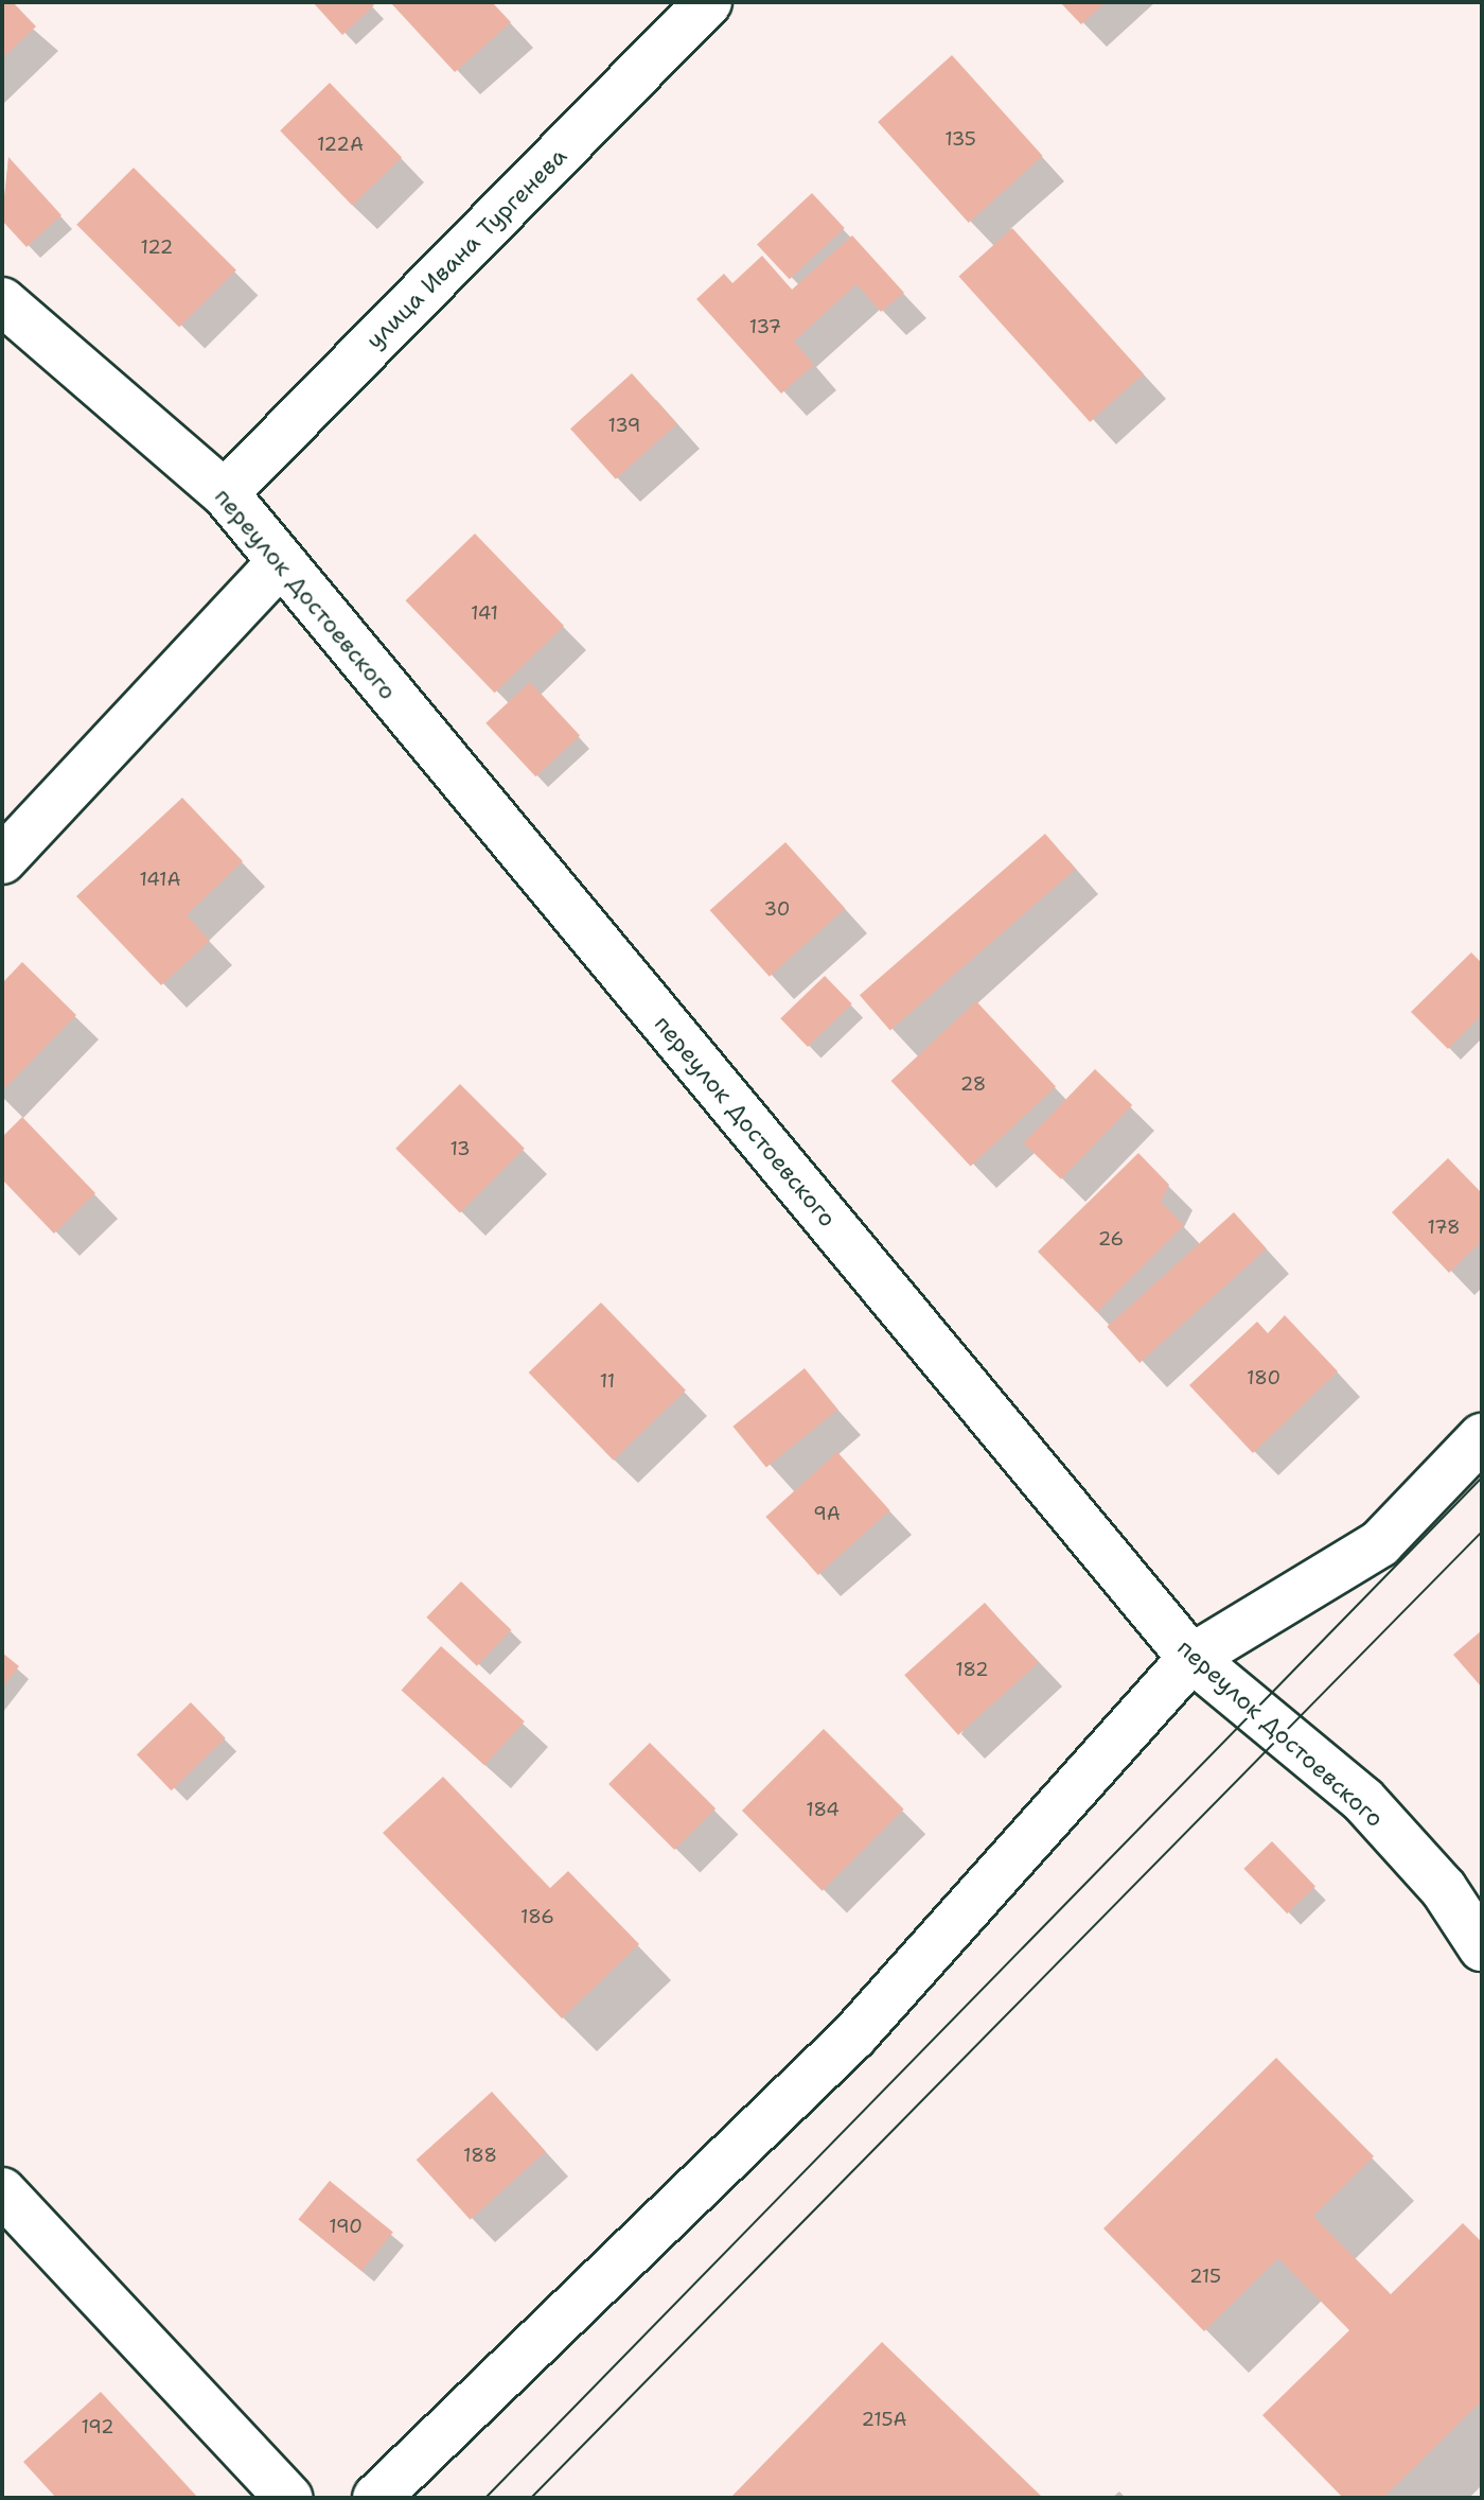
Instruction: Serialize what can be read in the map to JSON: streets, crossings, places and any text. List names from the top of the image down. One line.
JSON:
{"streets":{"street":["улица Ивана Тургенева","переулок Достоевского"]},"crossings":[["улица Ивана Тургенева","переулок Достоевского"]],"house_numbers":["135","122А","122","137","139","141","141А","30","28","13","178","26","180","11","9А","182","184","186","188","190","215","215А","192"]}
